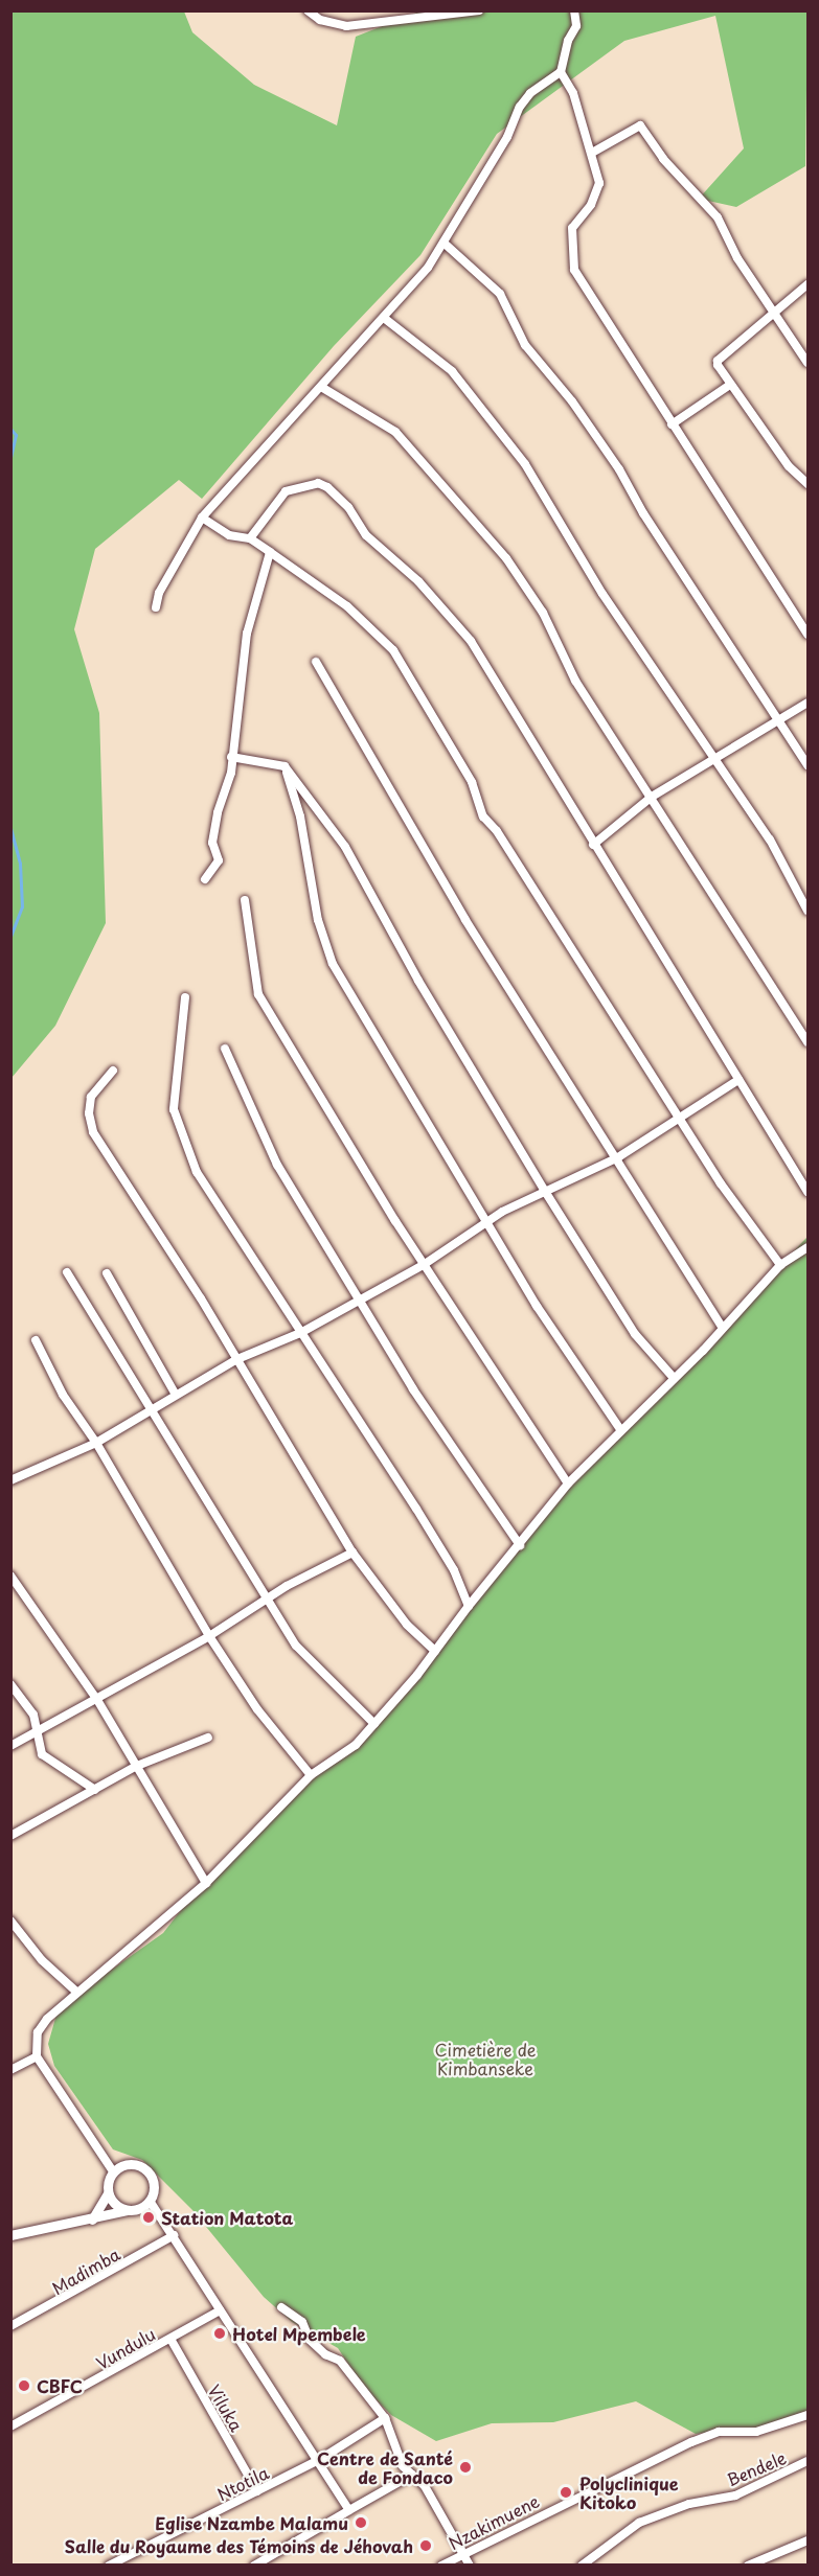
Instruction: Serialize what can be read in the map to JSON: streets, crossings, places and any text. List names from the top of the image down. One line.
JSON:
{"streets":{"street":["Madimba","Vundulu","Viluka","Bendele","Ntotila","Nzakimuene"]},"crossings":[["Vundulu","Viluka"],["Viluka","Ntotila"]],"parks":["Cimetière de Kimbanseke"],"places":["Station Matota","Hotel Mpembele","CBFC","Centre de Santé de Fondaco","Polyclinique Kitoko","Eglise Nzambe Malamu","Salle du Royaume des Témoins de Jéhovah"]}
